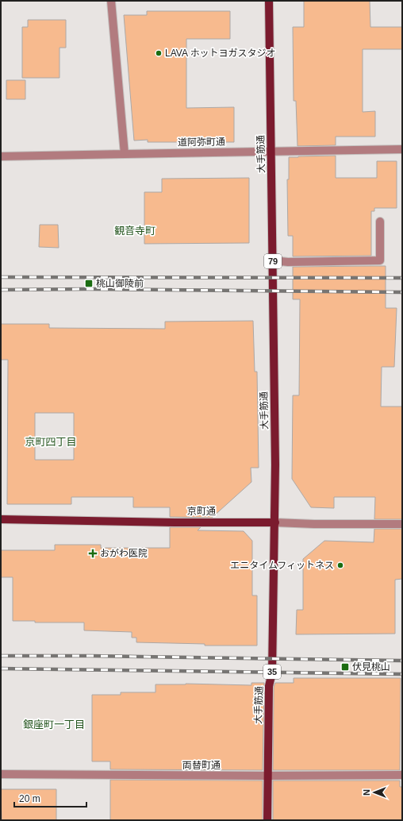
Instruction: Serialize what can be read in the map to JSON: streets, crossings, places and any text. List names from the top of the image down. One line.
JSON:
{"streets":{"main road":["大手筋通","79","京町通","35"],"street":["道阿弥町通","両替町通"]},"crossings":[["道阿弥町通","大手筋通"],["大手筋通","京町通"],["大手筋通","両替町通"]],"districts":["観音寺町","京町四丁目","銀座町一丁目"],"places":{"other":["LAVA ホットヨガスタジオ","エニタイムフィットネス"],"transit":["桃山御陵前","伏見桃山"],"health":["おがわ医院"]},"scale_bar":"20 m","north":"left"}
